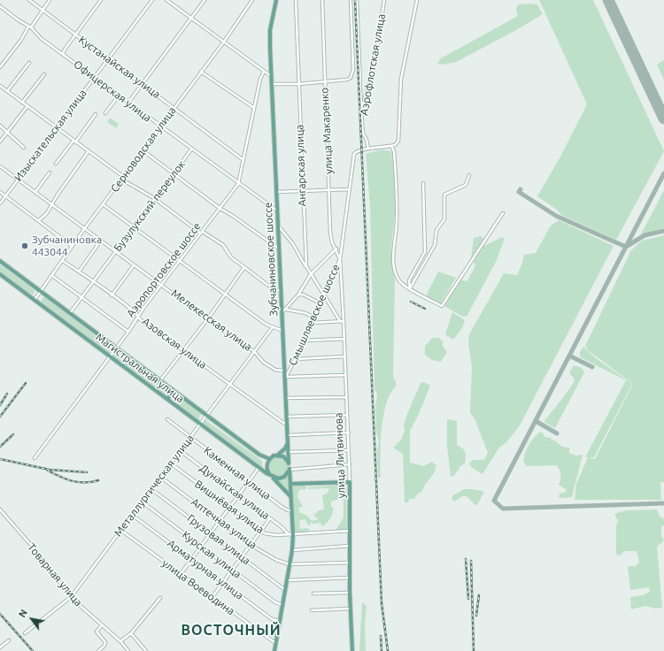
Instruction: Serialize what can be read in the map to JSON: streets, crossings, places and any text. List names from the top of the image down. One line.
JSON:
{"streets":{"main road":["Зубчаниновское шоссе","Магистральная улица","улица Литвинова"],"street":["Аэрофлотская улица","Кустанайская улица","Офицерская улица","улица Макаренко","Изыскательская улица","Серноводская улица","Ангарская улица","Бузулукский переулок","Аэропортовское шоссе","Смышляевское шоссе","Мелекесская улица","Азовская улица","Каменная улица","Металлургическая улица","Дунайская улица","Вишнёвая улица","Аптечная улица","Грузовая улица","Курская улица","Арматурная улица","Товарная улица","улица Воеводина"]},"crossings":[["Аэрофлотская улица","Смышляевское шоссе"],["Кустанайская улица","Изыскательская улица"],["Кустанайская улица","Серноводская улица"],["Кустанайская улица","Аэропортовское шоссе"],["Офицерская улица","Изыскательская улица"],["Офицерская улица","Серноводская улица"],["Офицерская улица","Бузулукский переулок"],["Офицерская улица","Зубчаниновское шоссе"],["Офицерская улица","Аэропортовское шоссе"],["улица Макаренко","Смышляевское шоссе"],["улица Макаренко","улица Литвинова"],["Изыскательская улица","Мелекесская улица"],["Серноводская улица","Мелекесская улица"],["Серноводская улица","Азовская улица"],["Серноводская улица","Магистральная улица"],["Ангарская улица","Смышляевское шоссе"],["Бузулукский переулок","Мелекесская улица"],["Бузулукский переулок","Азовская улица"],["Бузулукский переулок","Магистральная улица"],["Зубчаниновское шоссе","Смышляевское шоссе"],["Зубчаниновское шоссе","Мелекесская улица"],["Зубчаниновское шоссе","Азовская улица"],["Зубчаниновское шоссе","Магистральная улица"],["Аэропортовское шоссе","Мелекесская улица"],["Аэропортовское шоссе","Азовская улица"],["Аэропортовское шоссе","Магистральная улица"],["Смышляевское шоссе","улица Литвинова"],["Мелекесская улица","Металлургическая улица"],["Азовская улица","Металлургическая улица"],["Магистральная улица","Металлургическая улица"],["улица Литвинова","Вишнёвая улица"],["Каменная улица","Металлургическая улица"],["Металлургическая улица","Дунайская улица"],["Металлургическая улица","Вишнёвая улица"],["Металлургическая улица","Аптечная улица"],["Металлургическая улица","Грузовая улица"],["Металлургическая улица","Курская улица"],["Металлургическая улица","Арматурная улица"],["Металлургическая улица","Товарная улица"],["Металлургическая улица","улица Воеводина"],["Дунайская улица","Вишнёвая улица"]],"districts":["ВОСТОЧНЫЙ"],"places":["Зубчаниновка 443044"],"north":"top left"}
